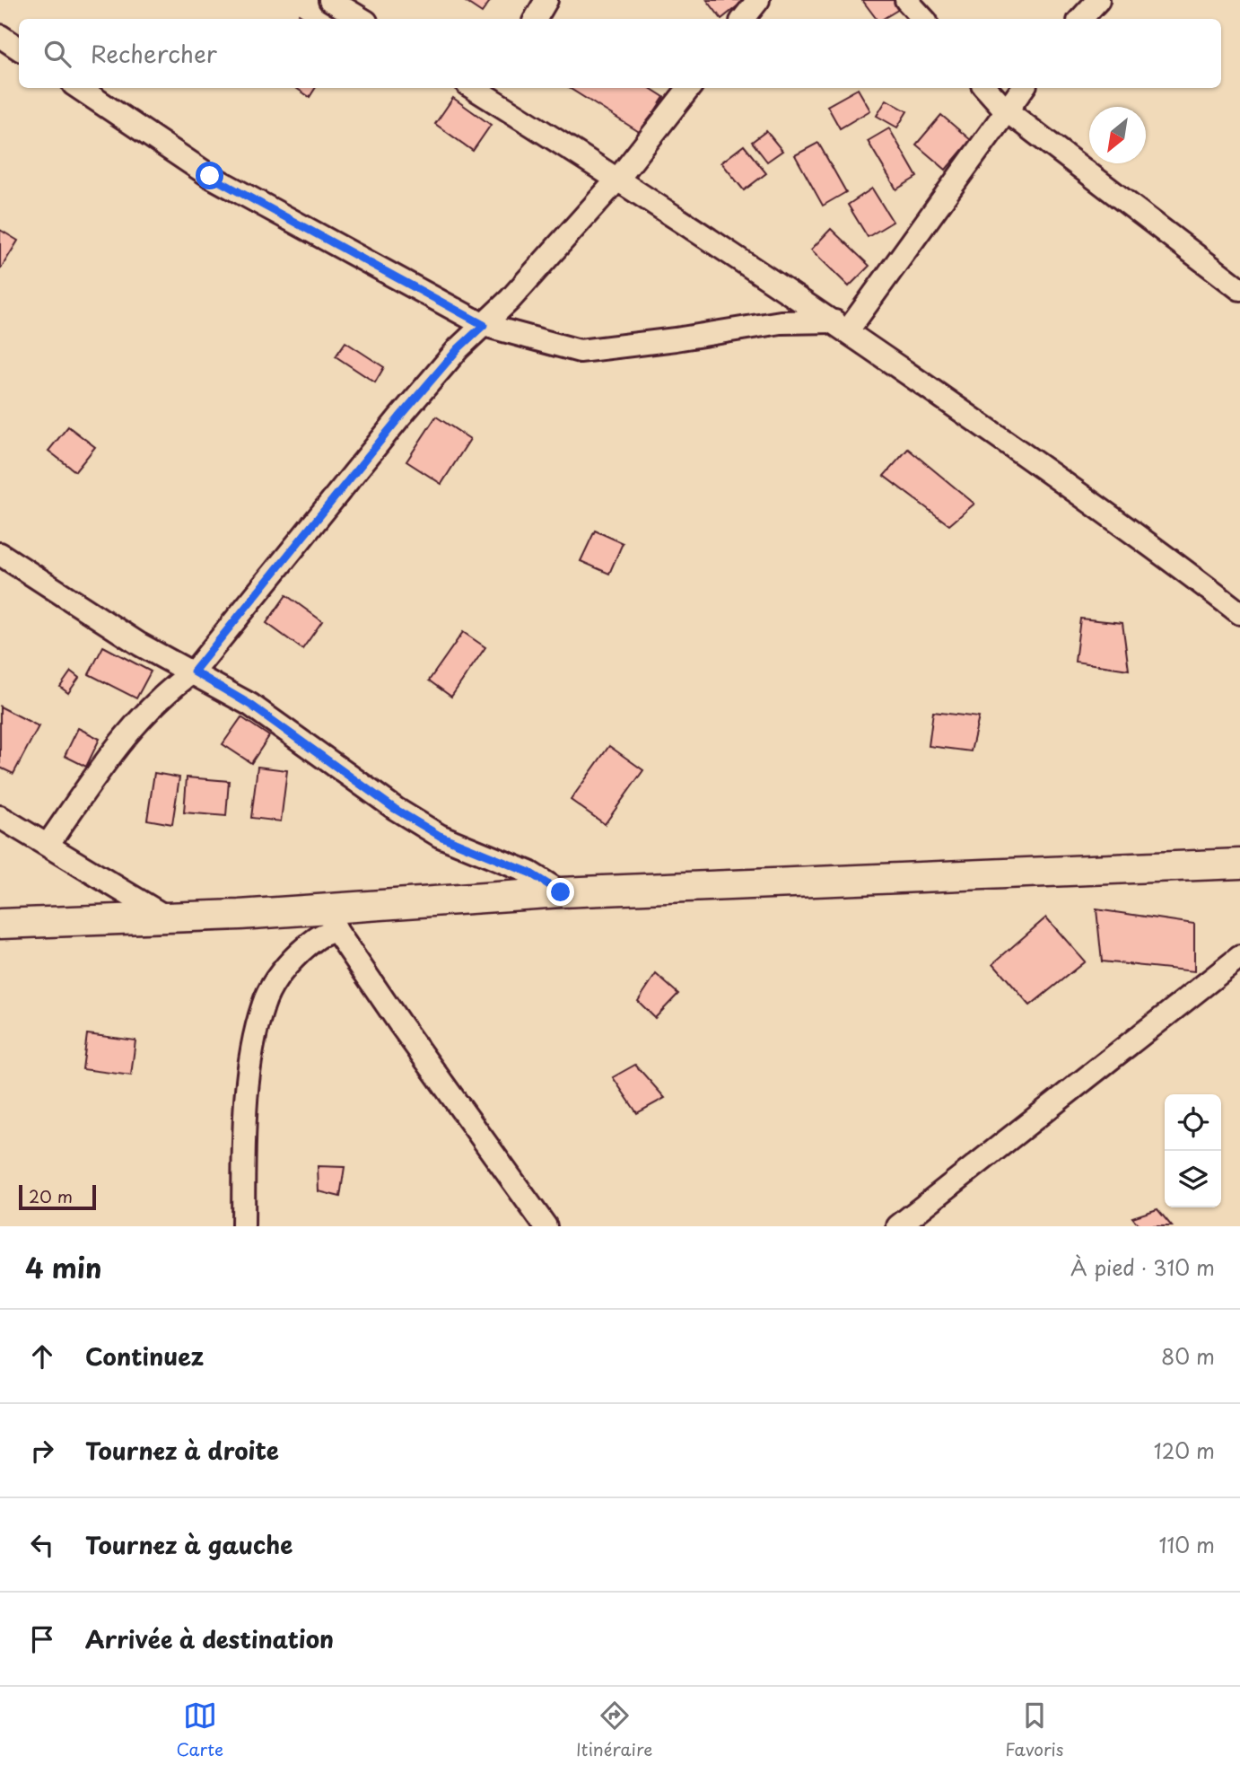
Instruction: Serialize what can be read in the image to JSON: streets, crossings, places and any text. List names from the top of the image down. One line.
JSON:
{"scale_bar":"20 m","north":"bottom left","page":{"search":"Rechercher","scale":"20 m","heading":["4 min","À pied · 310 m"],"list":[["Continuez","80 m"],["Tournez à droite","120 m"],["Tournez à gauche","110 m"],"Arrivée à destination"],"nav":["Carte","Itinéraire","Favoris"]}}
